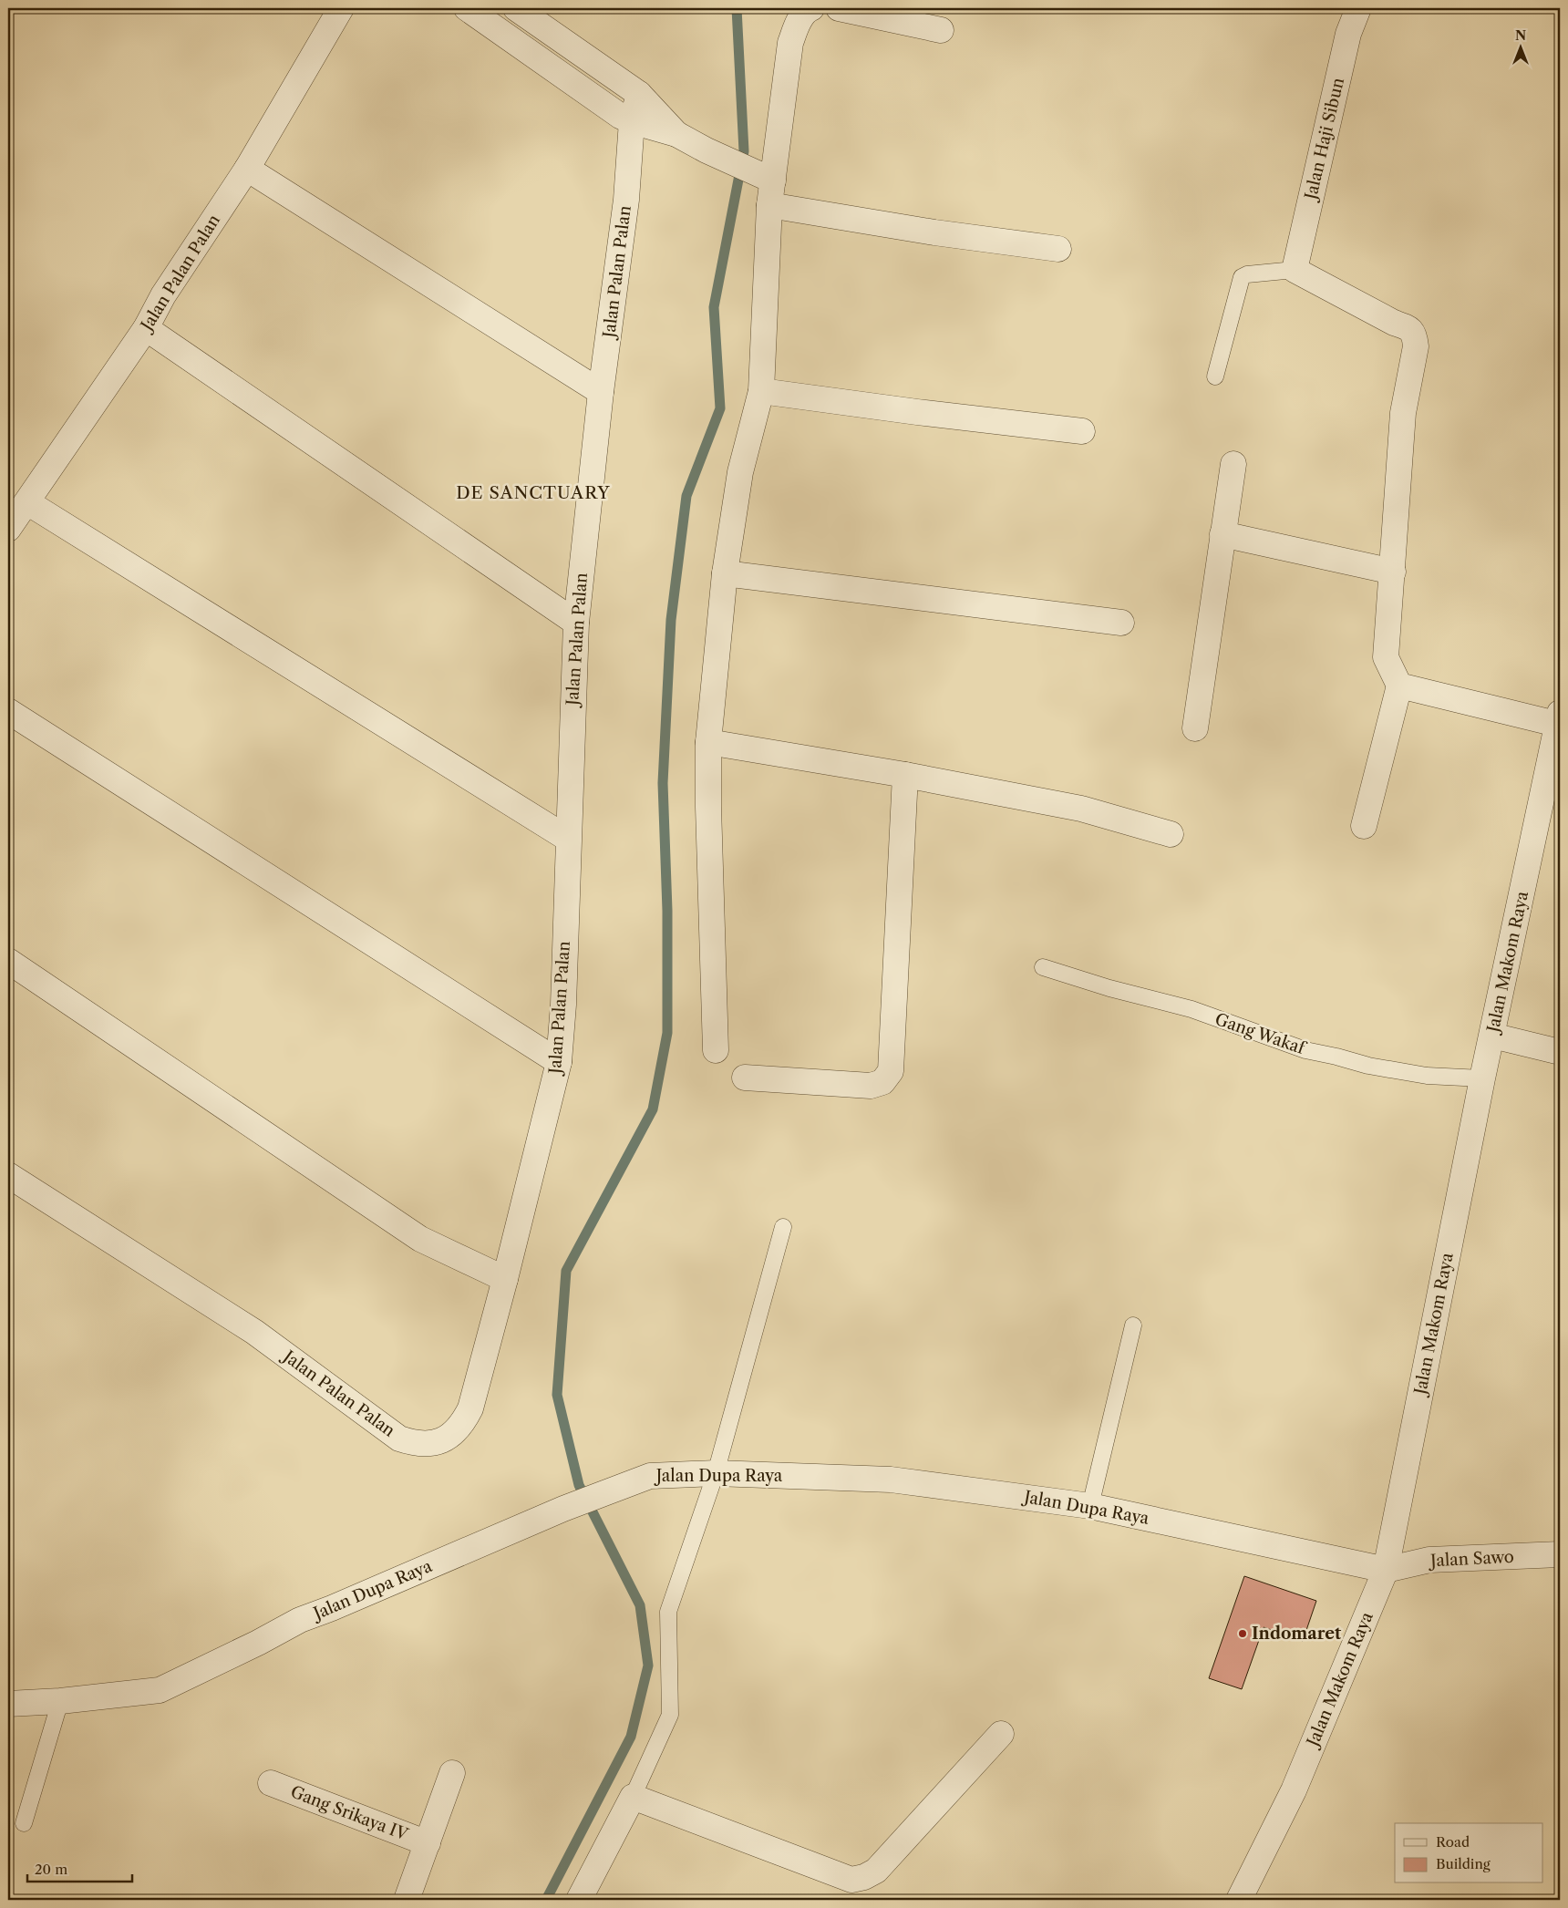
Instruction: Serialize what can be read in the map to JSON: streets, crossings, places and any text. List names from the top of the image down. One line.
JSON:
{"streets":{"street":["Jalan Haji Sibun","Jalan Palan Palan","Jalan Makom Raya","Jalan Dupa Raya","Jalan Sawo","Gang Srikaya IV"],"lane":["Gang Wakaf"]},"crossings":[["Jalan Makom Raya","Gang Wakaf"],["Jalan Makom Raya","Jalan Dupa Raya"],["Jalan Makom Raya","Jalan Sawo"],["Jalan Dupa Raya","Jalan Sawo"]],"districts":["DE SANCTUARY"],"places":["Indomaret"],"legend":["Road","Building"],"scale_bar":"20 m","north":"top"}
